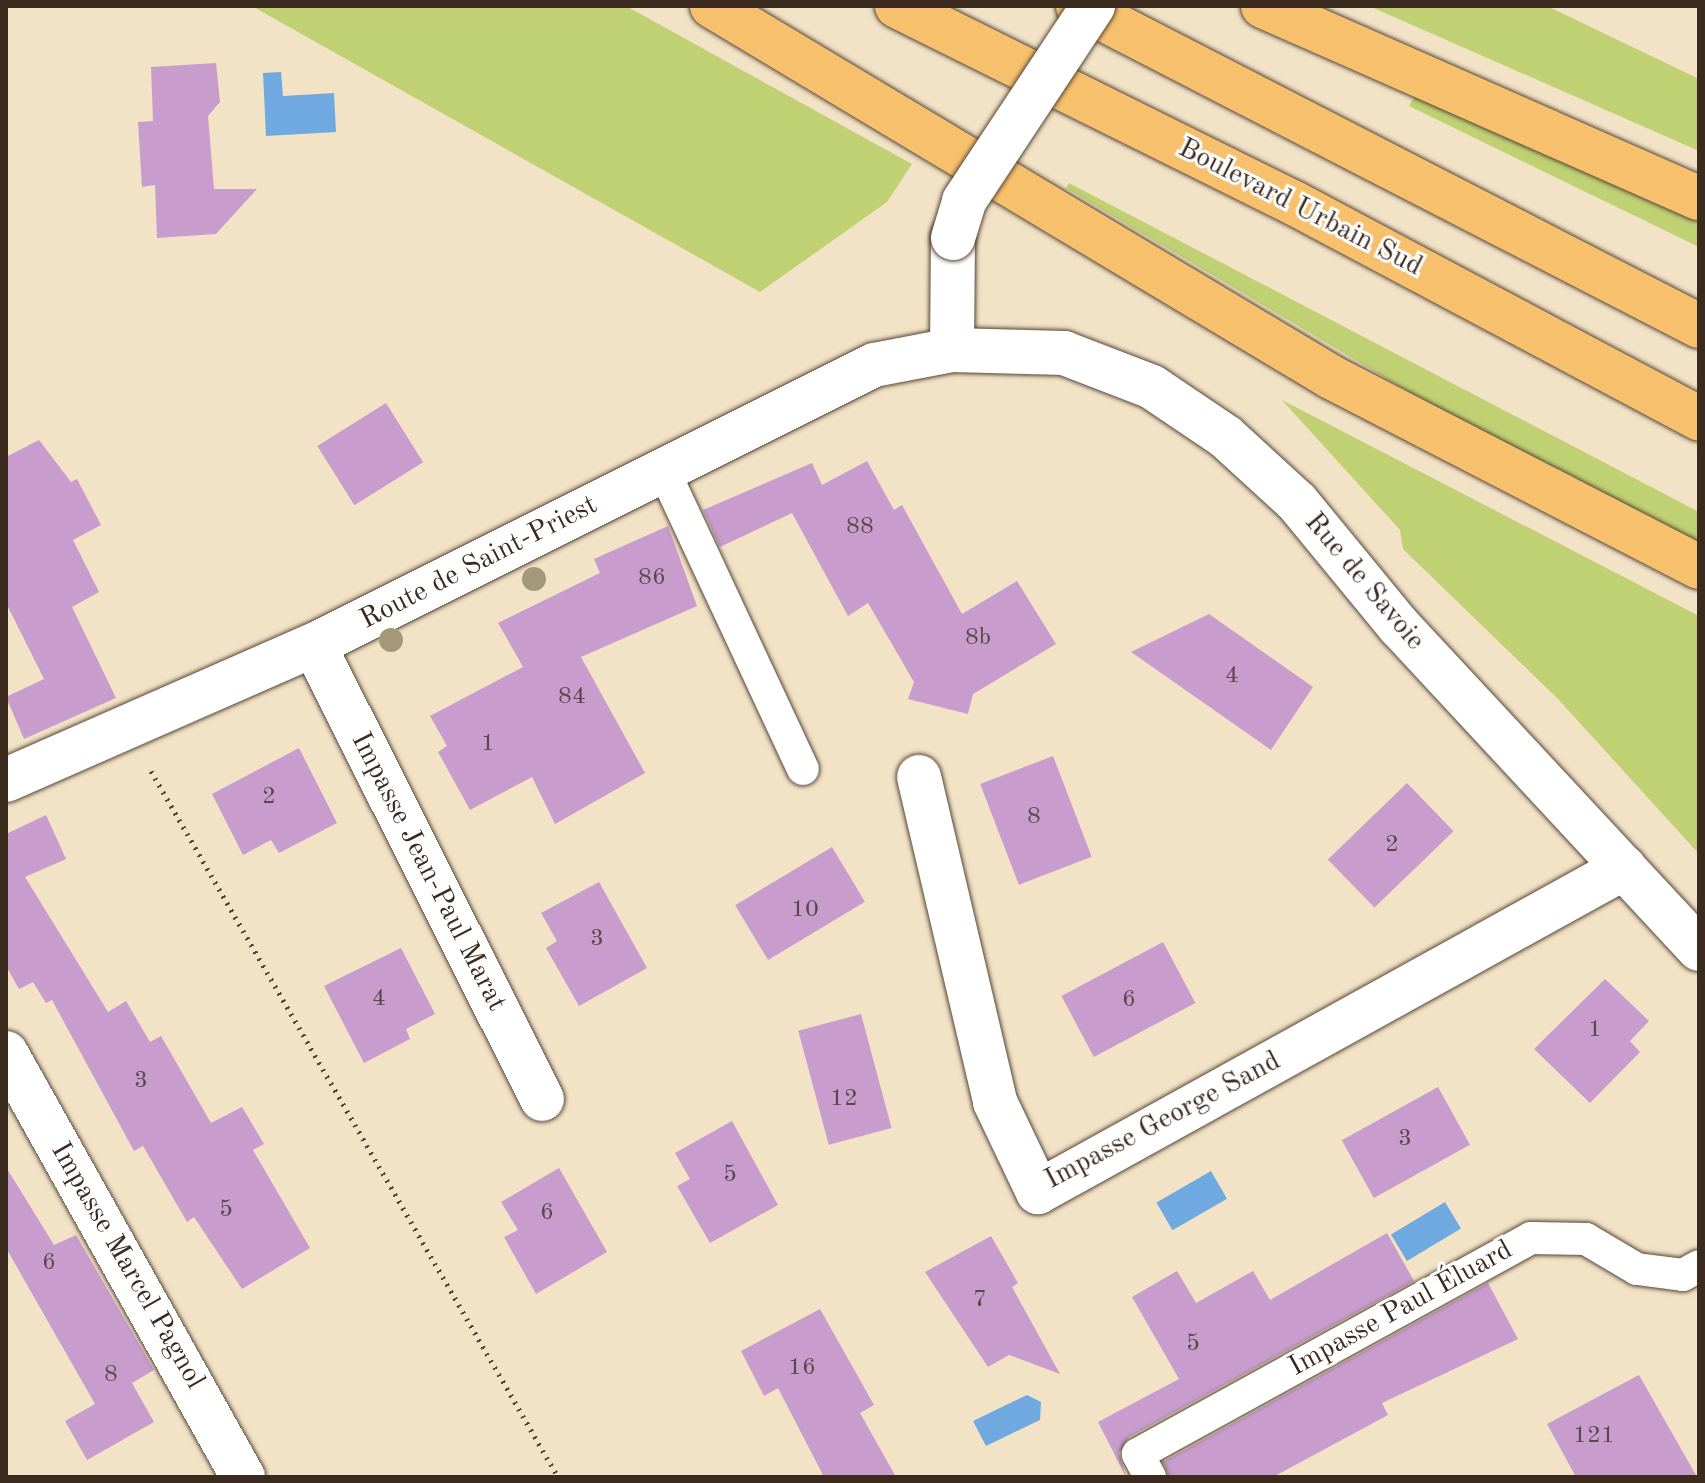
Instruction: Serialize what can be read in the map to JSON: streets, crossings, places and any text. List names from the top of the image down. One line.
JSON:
{"streets":{"highway":["Boulevard Urbain Sud"],"street":["Route de Saint-Priest","Rue de Savoie","Impasse Jean-Paul Marat","Impasse George Sand","Impasse Marcel Pagnol"],"lane":["Impasse Paul Éluard"]},"crossings":[["Route de Saint-Priest","Rue de Savoie"],["Route de Saint-Priest","Impasse Jean-Paul Marat"],["Rue de Savoie","Impasse George Sand"]],"house_numbers":["88","86","8b","4","84","1","2","8","2","10","3","4","6","1","3","12","3","5","5","6","6","7","5","16","8","121"]}
